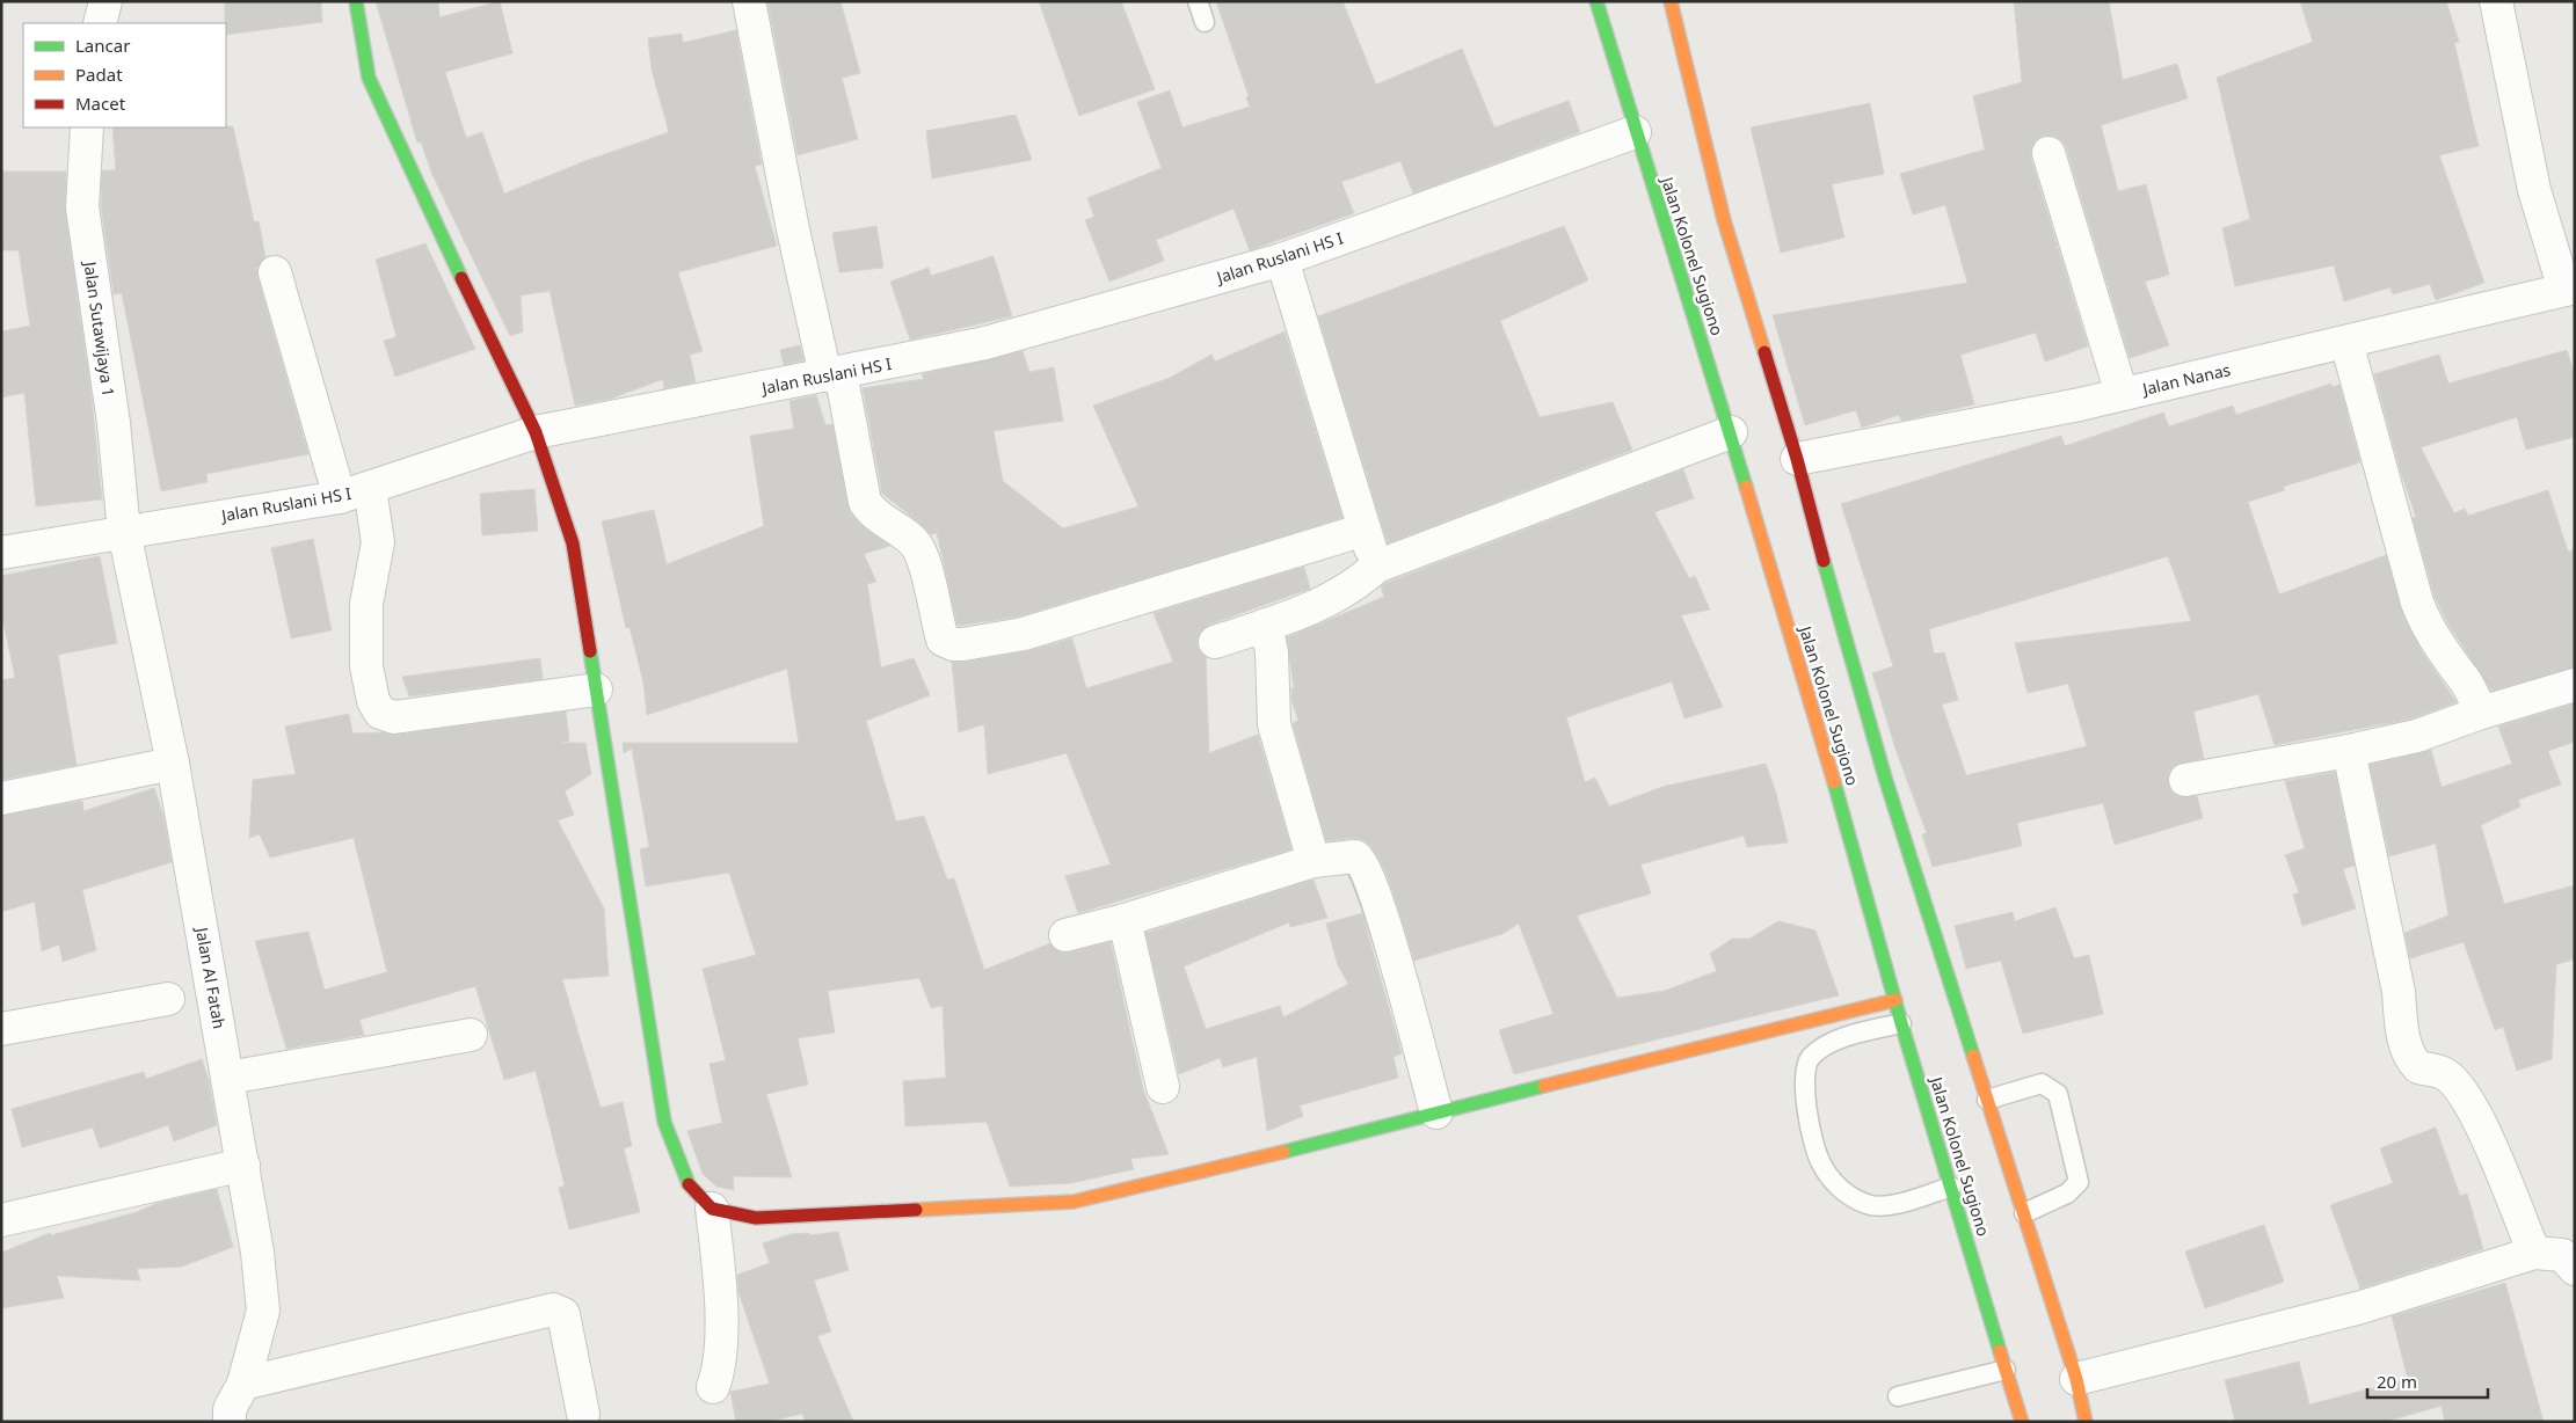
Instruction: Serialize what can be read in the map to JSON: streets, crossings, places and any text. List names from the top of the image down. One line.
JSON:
{"streets":{"main road":["Jalan Kolonel Sugiono"],"street":["Jalan Ruslani HS I","Jalan Sutawijaya 1","Jalan Nanas","Jalan Al Fatah"]},"crossings":[["Jalan Kolonel Sugiono","Jalan Ruslani HS I"],["Jalan Kolonel Sugiono","Jalan Nanas"],["Jalan Ruslani HS I","Jalan Sutawijaya 1"],["Jalan Ruslani HS I","Jalan Al Fatah"],["Jalan Sutawijaya 1","Jalan Al Fatah"]],"legend":["Lancar","Padat","Macet"],"scale_bar":"20 m"}
